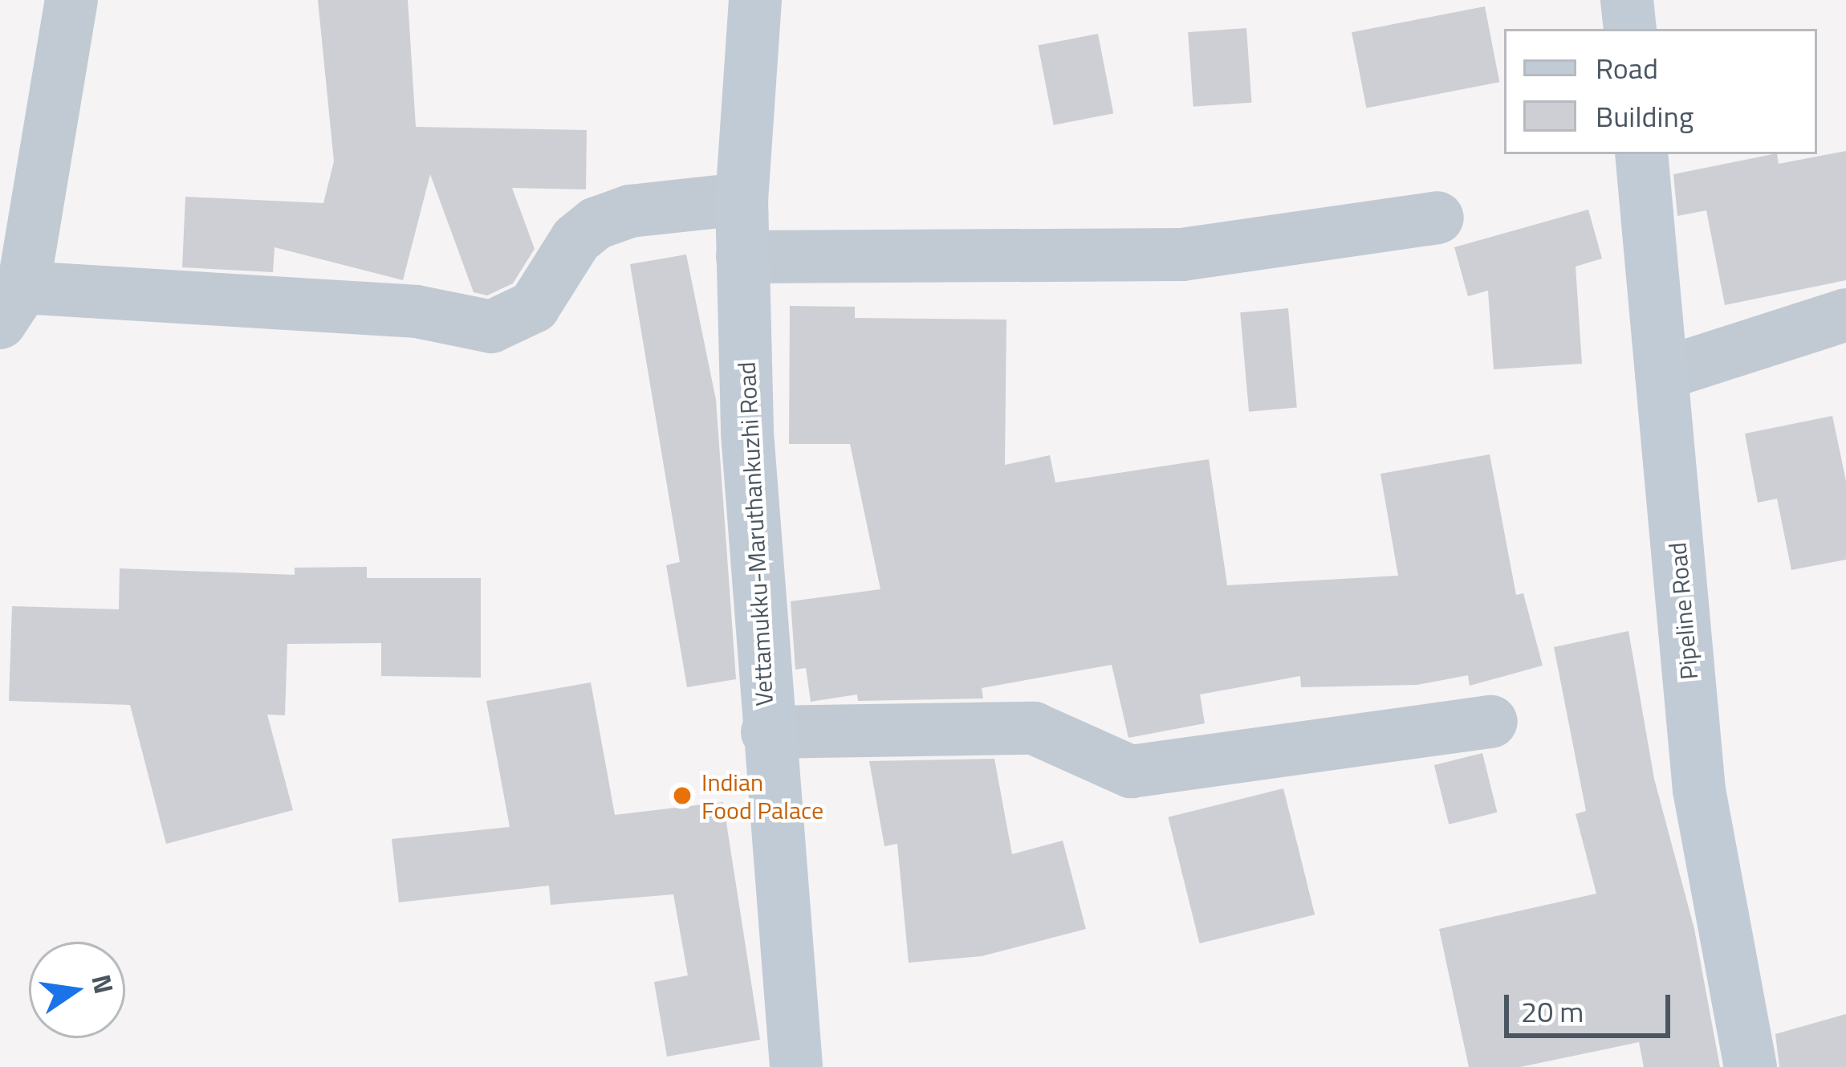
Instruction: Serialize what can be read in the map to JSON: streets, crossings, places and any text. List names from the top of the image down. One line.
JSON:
{"streets":{"main road":["Vettamukku-Maruthankuzhi Road","Pipeline Road"]},"places":["Indian Food Palace"],"legend":["Road","Building"],"scale_bar":"20 m","north":"right"}
